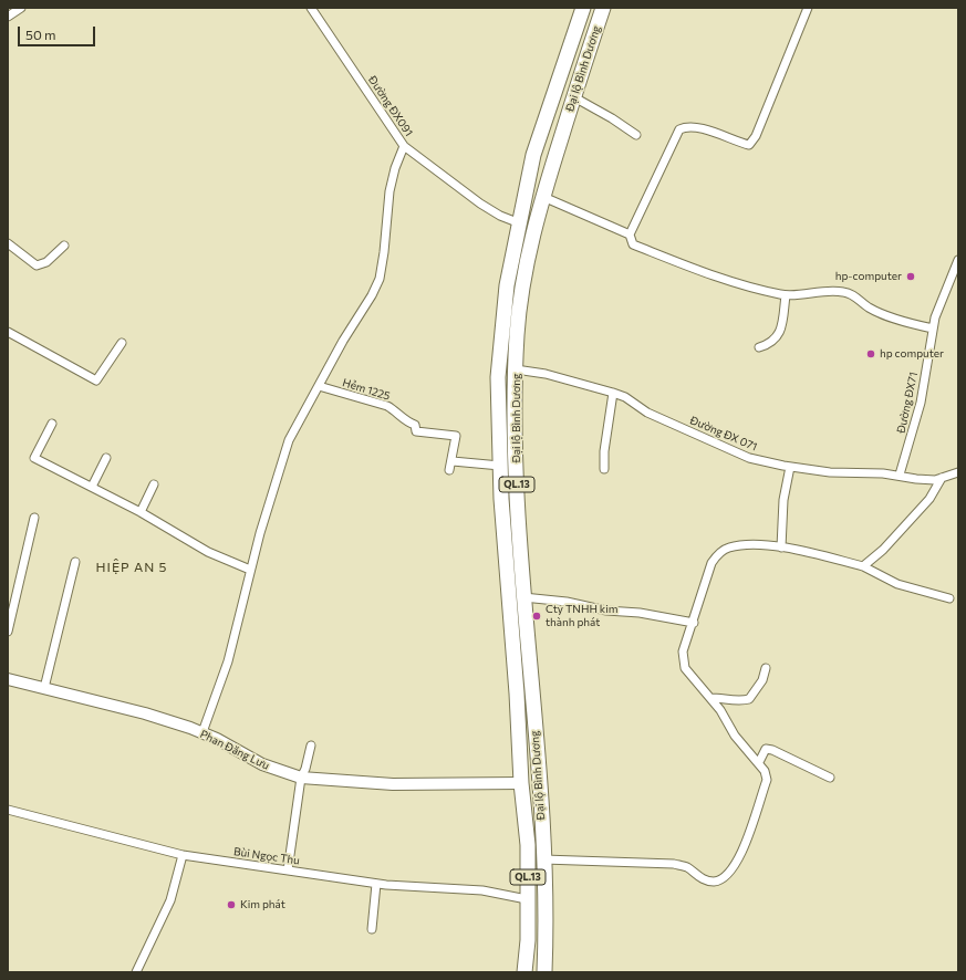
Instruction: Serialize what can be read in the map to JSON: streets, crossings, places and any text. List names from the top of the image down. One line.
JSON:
{"streets":{"highway":["Đại lộ Bình Dương","QL.13"],"street":["Đường ĐX091","Hẻm 1225","Đường ĐX71","Đường ĐX 071","Phan Đăng Lưu","Bùi Ngọc Thu"]},"crossings":[["Đại lộ Bình Dương","Đường ĐX091"],["Đại lộ Bình Dương","Đường ĐX 071"],["Đại lộ Bình Dương","Phan Đăng Lưu"],["Đại lộ Bình Dương","Bùi Ngọc Thu"],["Đường ĐX71","Đường ĐX 071"]],"districts":["HIỆP AN 5"],"places":["hp-computer","hp computer","Cty TNHH kim thành phát","Kim phát"],"scale_bar":"50 m"}
